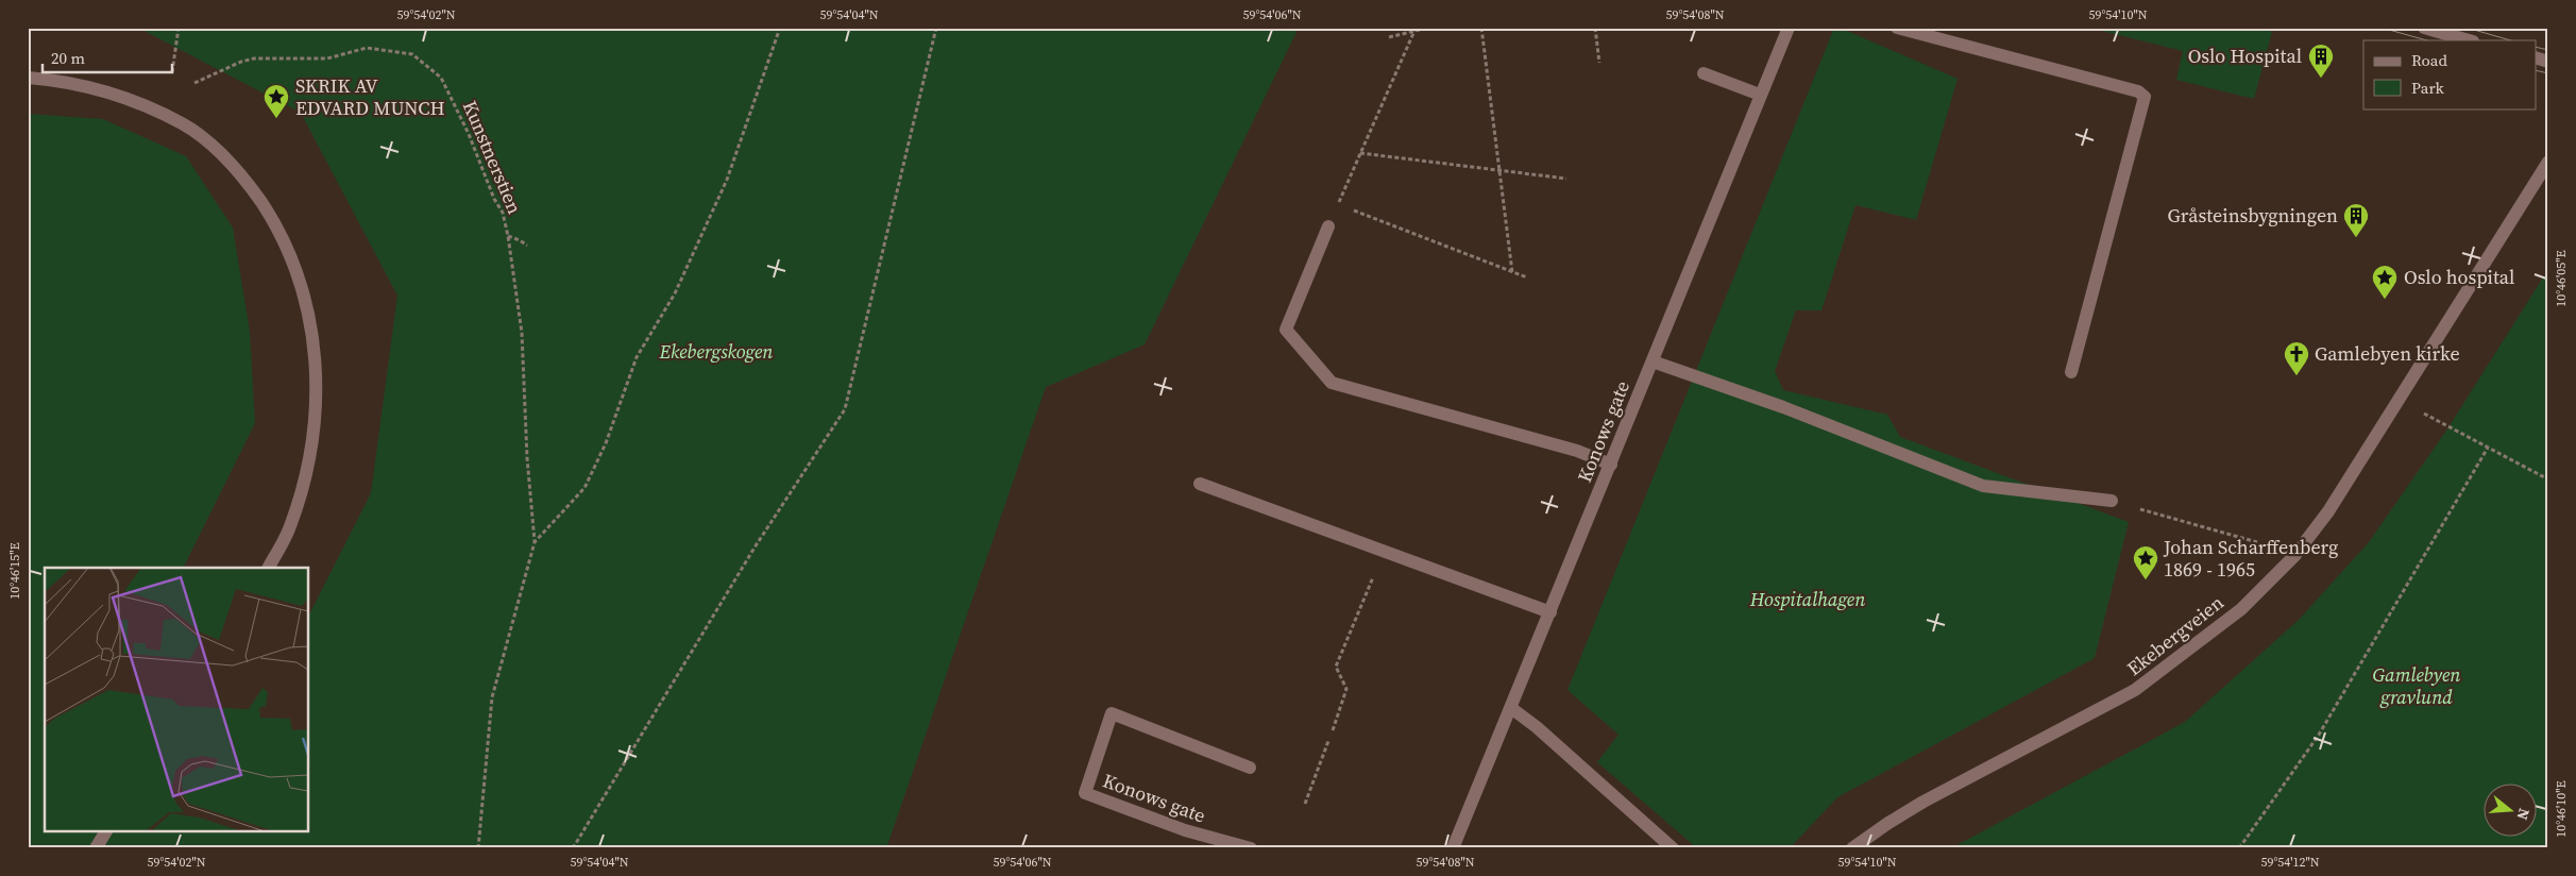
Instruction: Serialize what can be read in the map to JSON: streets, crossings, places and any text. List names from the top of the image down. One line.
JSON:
{"streets":{"street":["Konows gate","Ekebergveien"],"path":["Kunstnerstien"]},"parks":["Ekebergskogen","Hospitalhagen","Gamlebyen gravlund"],"places":{"building":["Oslo Hospital","Gråsteinsbygningen"],"place":["SKRIK AV EDVARD MUNCH","Oslo hospital","Johan Scharffenberg 1869 - 1965"],"church":["Gamlebyen kirke"]},"legend":["Road","Park"],"scale_bar":"20 m","north":"right","coordinates":["59°54'02\"N","59°54'04\"N","59°54'06\"N","59°54'08\"N","59°54'10\"N","10°46'05\"E","10°46'15\"E","10°46'10\"E","59°54'12\"N"]}
